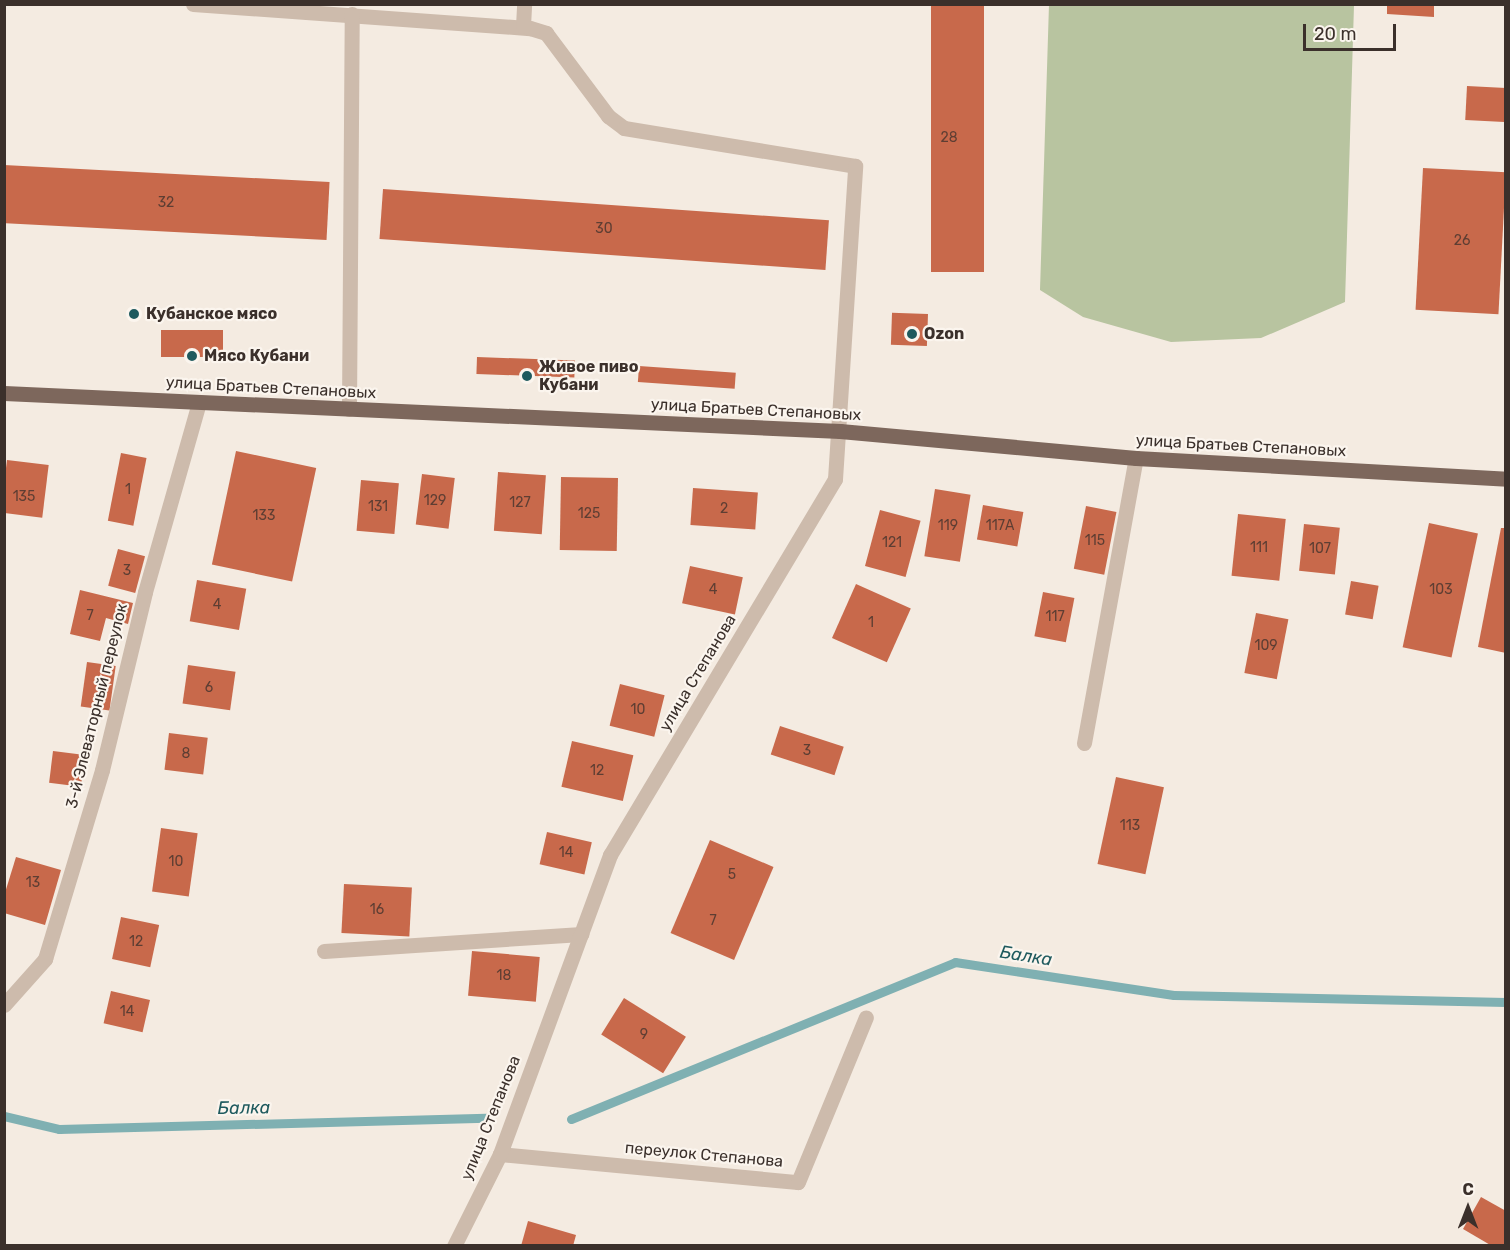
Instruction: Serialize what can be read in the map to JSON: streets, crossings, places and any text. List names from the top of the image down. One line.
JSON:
{"streets":{"main road":["улица Братьев Степановых"],"street":["улица Степанова","3-й Элеваторный переулок","переулок Степанова"]},"crossings":[["улица Братьев Степановых","улица Степанова"],["улица Братьев Степановых","3-й Элеваторный переулок"],["улица Степанова","переулок Степанова"]],"water":["Балка"],"places":["Кубанское мясо","Ozon","Мясо Кубани","Живое пиво Кубани"],"house_numbers":["28","32","30","26","1","135","129","127","131","2","125","133","119","117А","115","121","111","107","3","4","103","4","7","117","1","109","6","10","3","8","12","113","14","10","5","13","16","7","12","18","14","9"],"scale_bar":"20 m","north":"top"}
